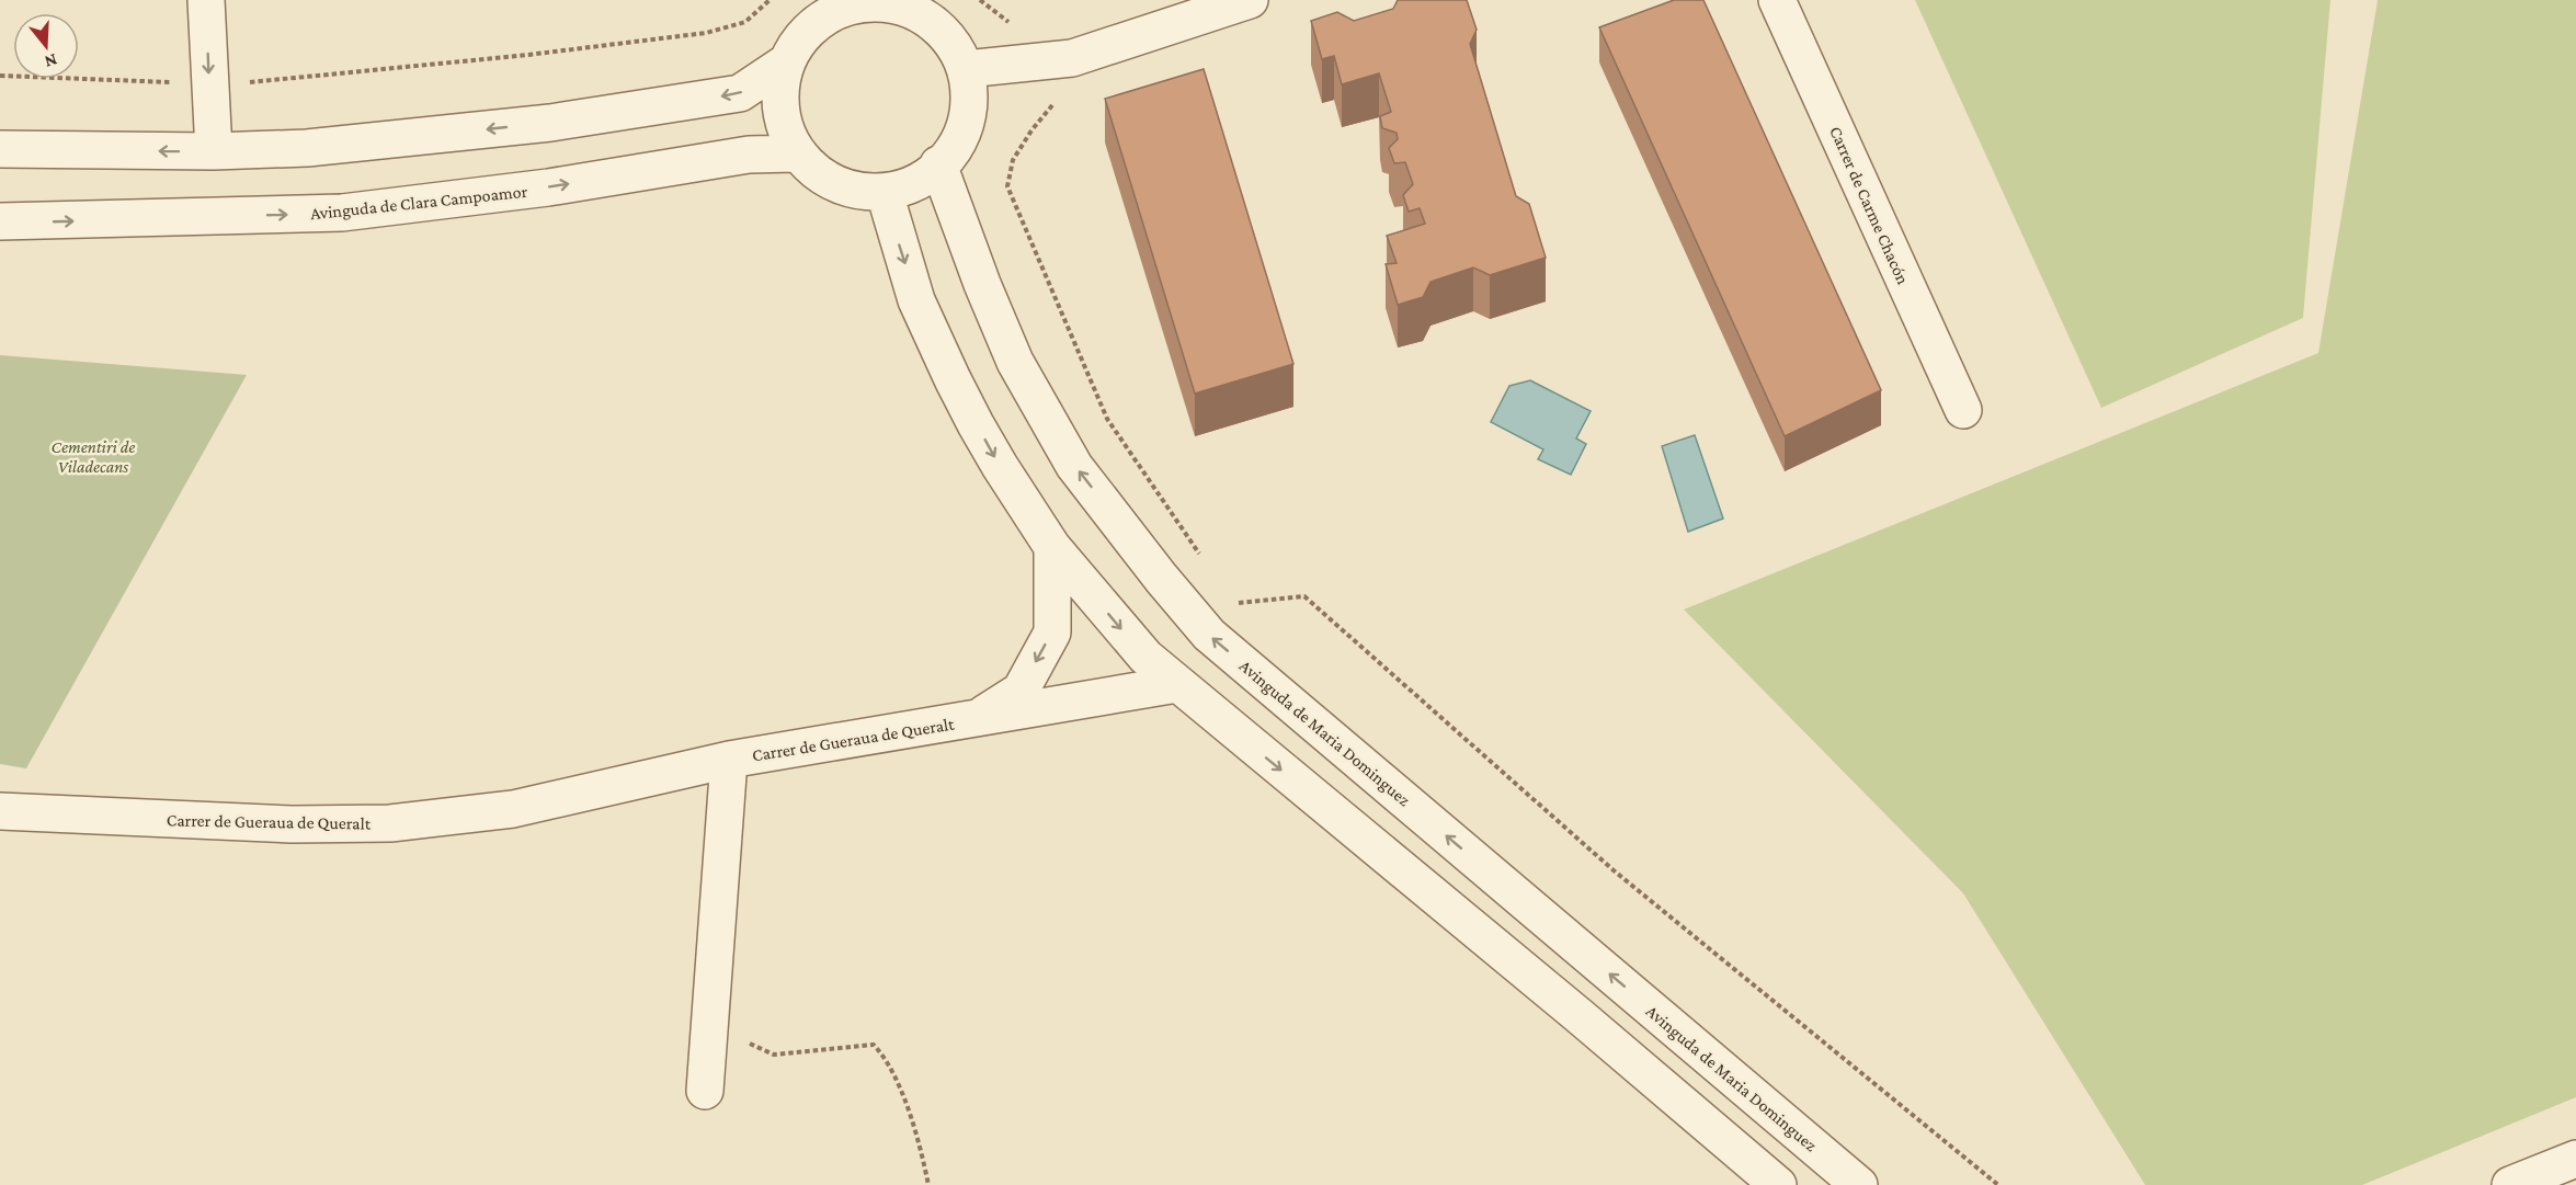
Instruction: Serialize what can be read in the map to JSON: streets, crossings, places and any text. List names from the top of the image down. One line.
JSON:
{"streets":{"street":["Avinguda de Clara Campoamor","Carrer de Carme Chacón","Avinguda de Maria Dominguez","Carrer de Gueraua de Queralt"]},"crossings":[["Avinguda de Clara Campoamor","Avinguda de Maria Dominguez"]],"parks":["Cementiri de Viladecans"],"north":"bottom"}
